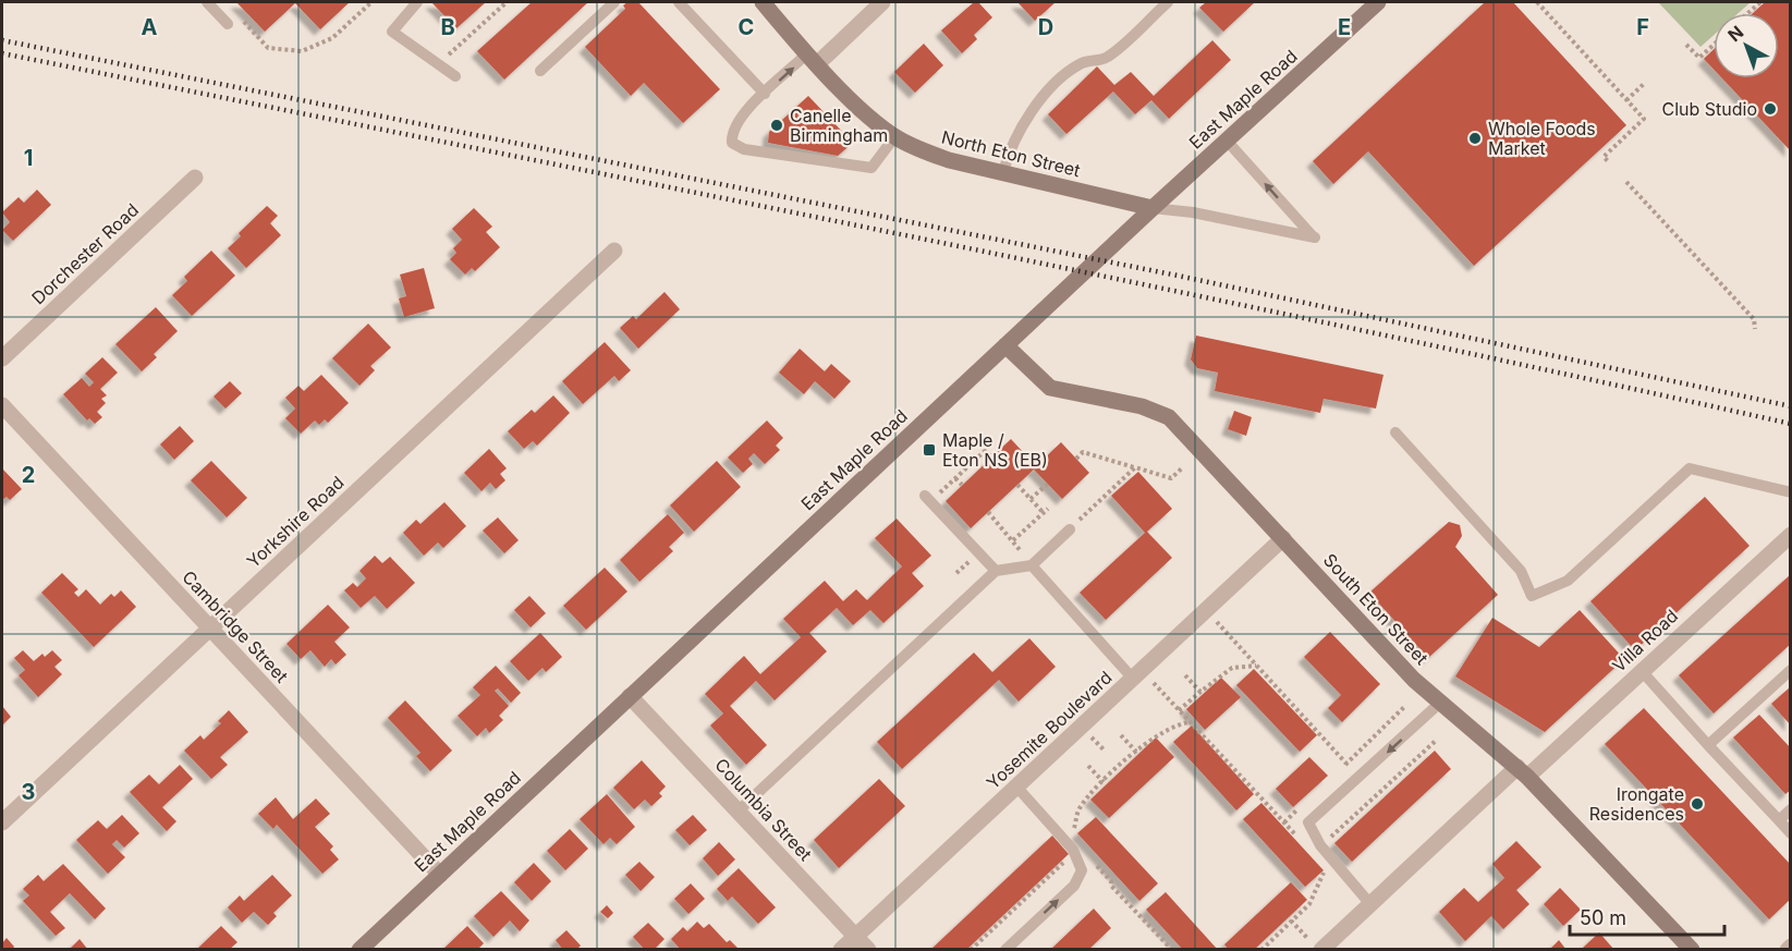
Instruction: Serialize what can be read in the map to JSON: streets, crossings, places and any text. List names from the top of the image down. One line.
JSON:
{"streets":{"main road":["East Maple Road","North Eton Street","South Eton Street"],"street":["Dorchester Road","Yorkshire Road","Cambridge Street","Villa Road","Yosemite Boulevard","Columbia Street"]},"crossings":[["East Maple Road","North Eton Street"],["East Maple Road","South Eton Street"],["East Maple Road","Cambridge Street"],["East Maple Road","Columbia Street"],["Yorkshire Road","Cambridge Street"],["South Eton Street","Villa Road"],["South Eton Street","Yosemite Boulevard"],["Yosemite Boulevard","Columbia Street"]],"places":{"other":["Club Studio","Canelle Birmingham","Whole Foods Market","Irongate Residences"],"transit":["Maple / Eton NS (EB)"]},"scale_bar":"50 m","north":"top left","grid":{"columns":["A","B","C","D","E","F"],"rows":["1","2","3"]}}
